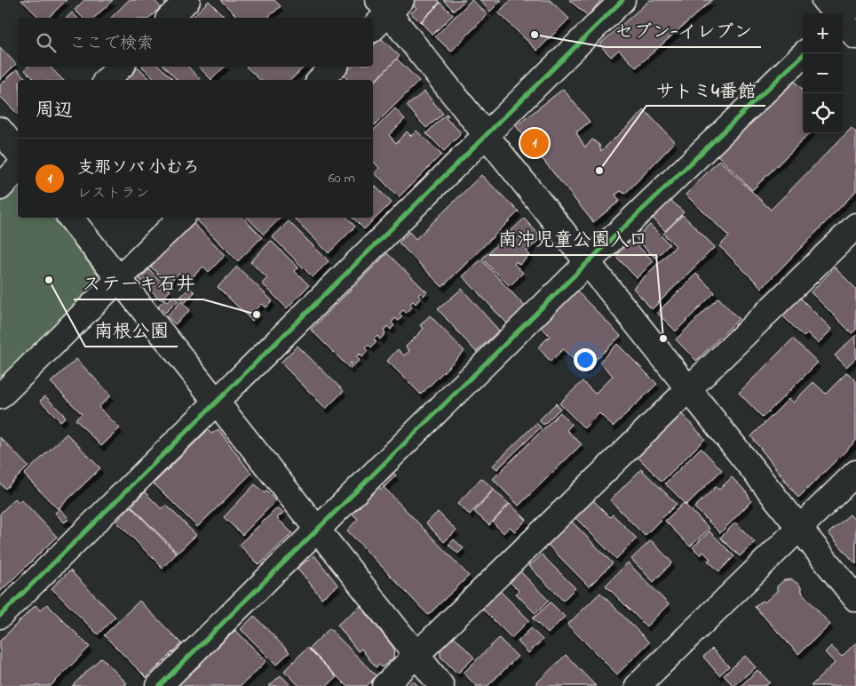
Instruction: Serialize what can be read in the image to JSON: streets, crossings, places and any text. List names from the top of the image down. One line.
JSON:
{"places":["セブン-イレブン","サトミ4番館","南根公園","ステーキ石井","南沖児童公園入口"],"page":{"map_buttons":["+","−"],"search":"ここで検索","heading":"周辺","pins":"1","list":[{"mark":"1","name":"支那ソバ 小むろ","note":"レストラン","value":"60 m"}]}}
